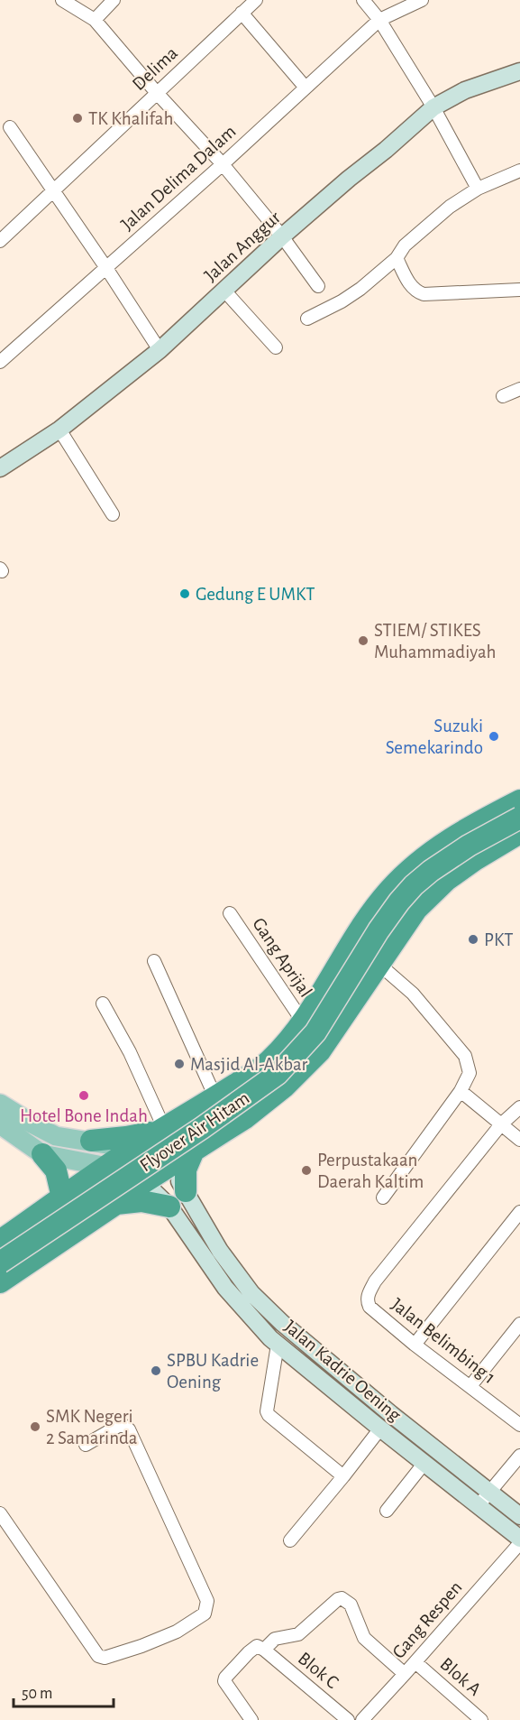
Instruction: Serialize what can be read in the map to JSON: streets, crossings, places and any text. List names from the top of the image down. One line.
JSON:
{"streets":{"highway":["Flyover Air Hitam"],"main road":["Jalan Anggur","Jalan Kadrie Oening"],"street":["Delima","Jalan Delima Dalam","Gang Aprijal","Jalan Belimbing 1","Gang Respen","Blok C","Blok A"]},"crossings":[["Gang Respen","Blok A"]],"places":["TK Khalifah","Gedung E UMKT","STIEM/ STIKES Muhammadiyah","Suzuki Semekarindo","PKT","Masjid Al-Akbar","Hotel Bone Indah","Perpustakaan Daerah Kaltim","SPBU Kadrie Oening","SMK Negeri 2 Samarinda"],"scale_bar":"50 m"}
